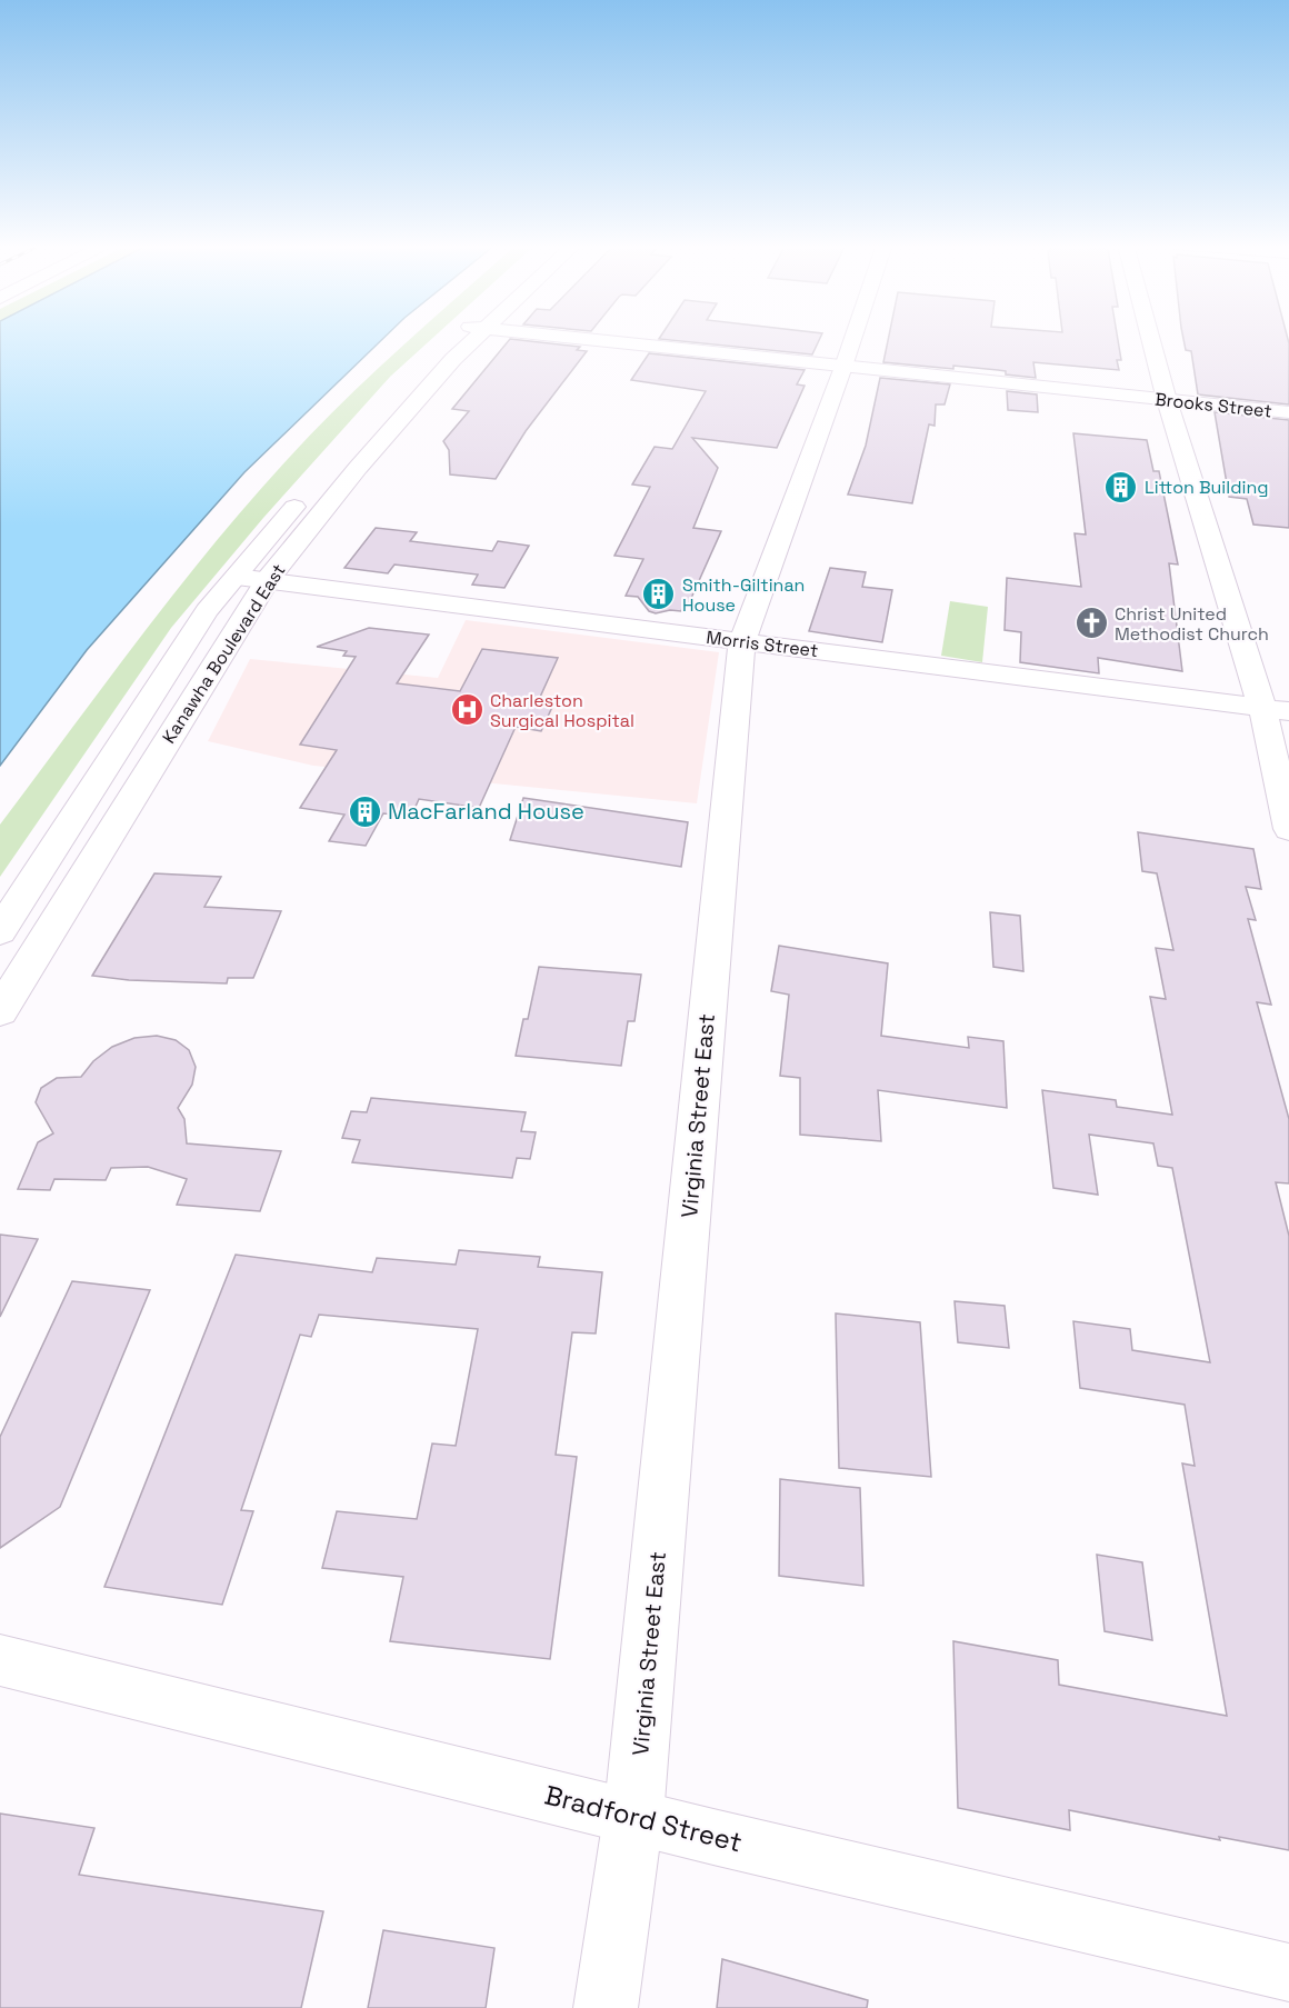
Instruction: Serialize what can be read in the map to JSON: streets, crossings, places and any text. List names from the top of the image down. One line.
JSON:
{"streets":{"main road":["Brooks Street","Morris Street","Kanawha Boulevard East","Virginia Street East"],"street":["Bradford Street"]},"crossings":[["Brooks Street","Virginia Street East"],["Morris Street","Kanawha Boulevard East"],["Morris Street","Virginia Street East"],["Virginia Street East","Bradford Street"]],"places":{"building":["Litton Building","Smith-Giltinan House","MacFarland House"],"church":["Christ United Methodist Church"],"hospital":["Charleston Surgical Hospital"]}}
